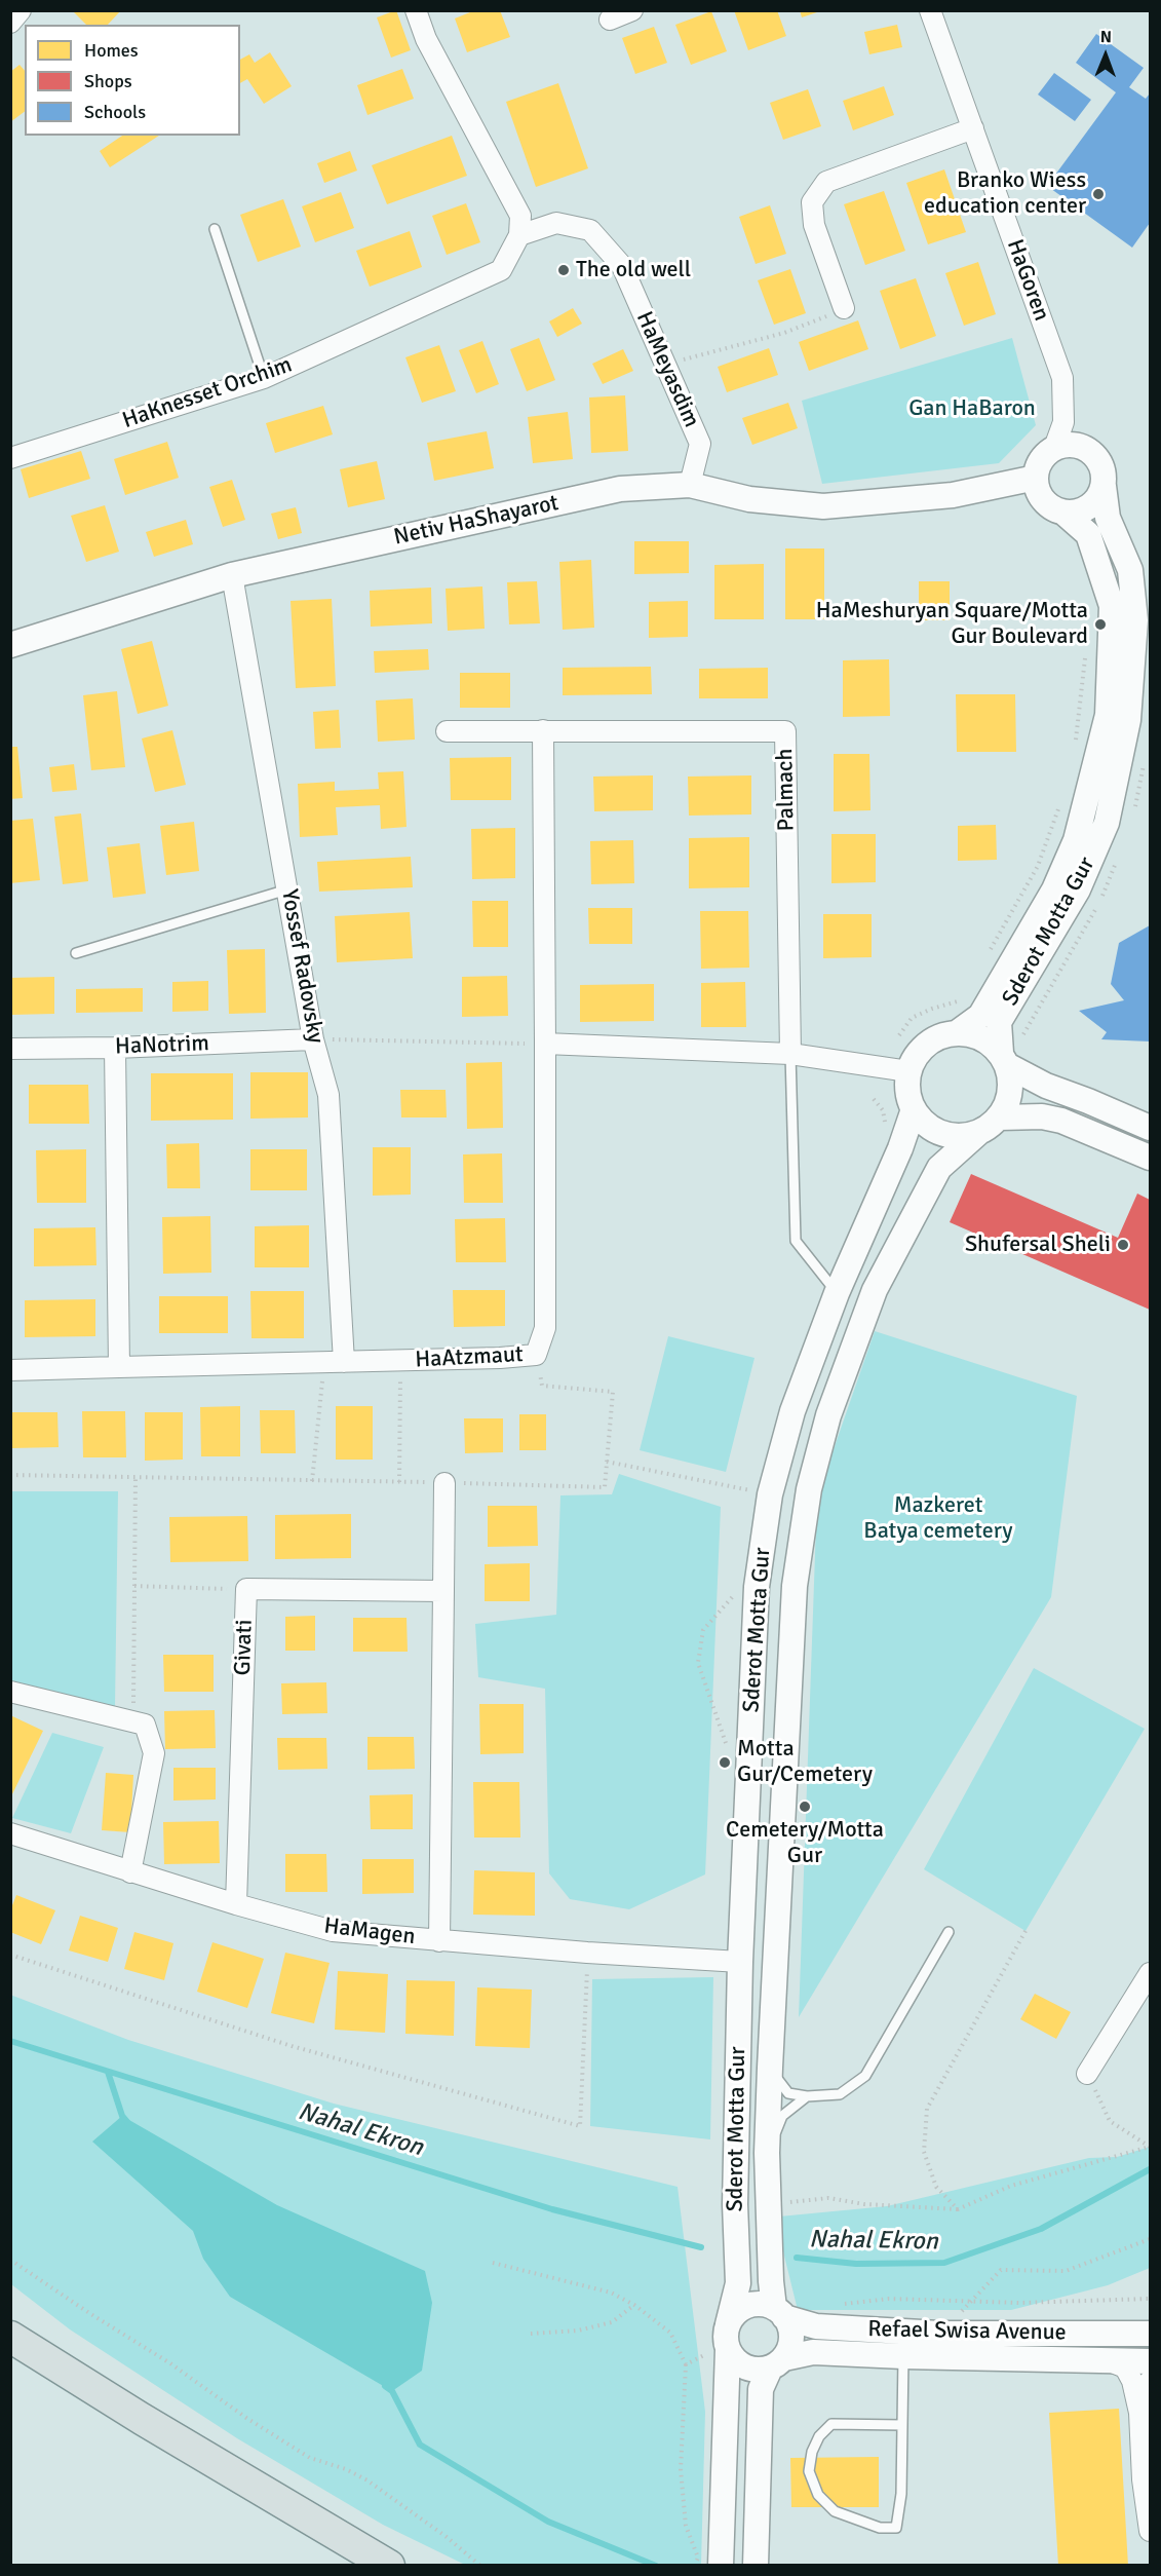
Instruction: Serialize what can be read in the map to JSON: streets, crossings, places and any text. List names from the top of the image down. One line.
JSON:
{"streets":{"street":["HaGoren","HaMeyasdim","HaKnesset Orchim","Netiv HaShayarot","Palmach","Sderot Motta Gur","Yossef Radovsky","HaNotrim","HaAtzmaut","Givati","HaMagen","Refael Swisa Avenue"]},"crossings":[["HaGoren","Netiv HaShayarot"],["HaGoren","Sderot Motta Gur"],["HaMeyasdim","HaKnesset Orchim"],["HaMeyasdim","Netiv HaShayarot"],["Netiv HaShayarot","Sderot Motta Gur"],["Netiv HaShayarot","Yossef Radovsky"],["Sderot Motta Gur","HaMagen"],["Sderot Motta Gur","Refael Swisa Avenue"],["Yossef Radovsky","HaNotrim"],["Yossef Radovsky","HaAtzmaut"],["Givati","HaMagen"]],"water":["Nahal Ekron"],"parks":["Gan HaBaron","Mazkeret Batya cemetery"],"places":["Branko Wiess education center","The old well","HaMeshuryan Square/Motta Gur Boulevard","Shufersal Sheli","Motta Gur/Cemetery","Cemetery/Motta Gur"],"legend":["Homes","Shops","Schools"],"north":"top"}
